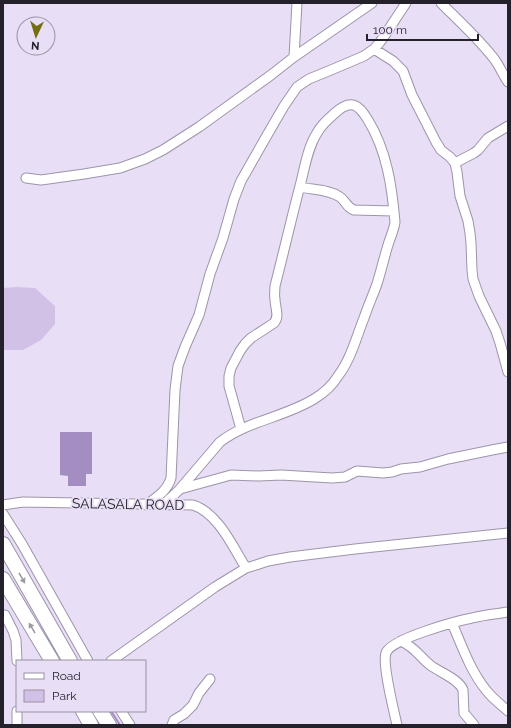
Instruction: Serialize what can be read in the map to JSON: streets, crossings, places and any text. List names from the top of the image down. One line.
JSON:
{"streets":{"street":["SALASALA ROAD"]},"legend":["Road","Park"],"scale_bar":"100 m","north":"bottom"}
